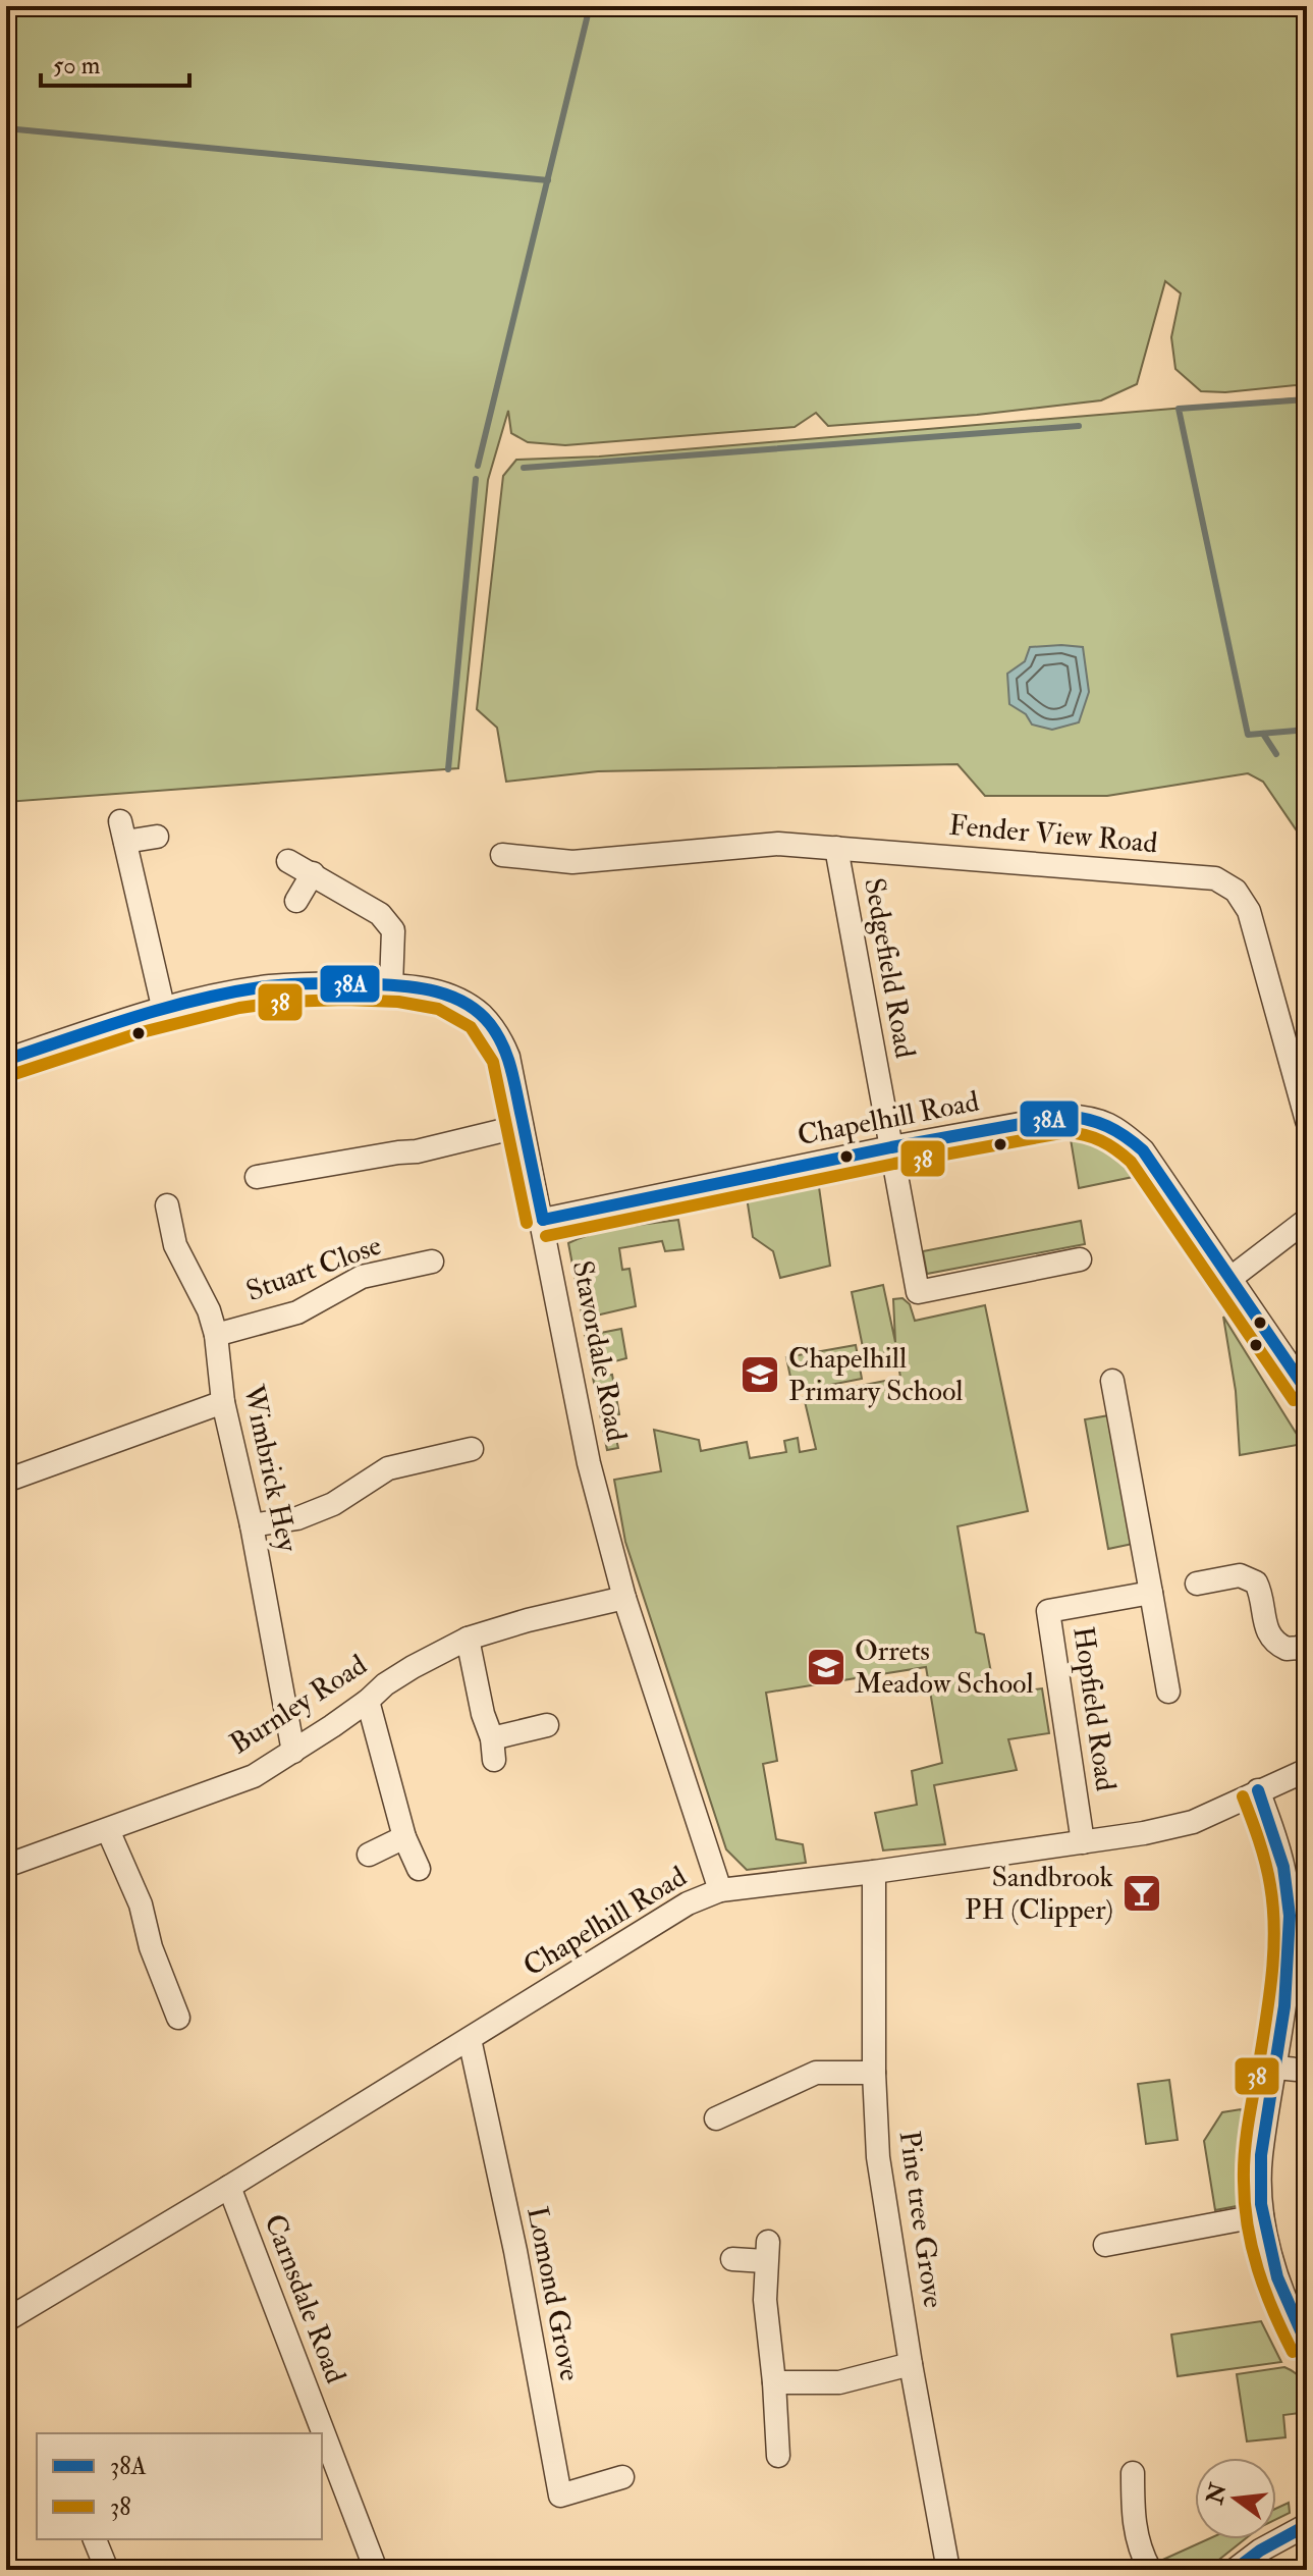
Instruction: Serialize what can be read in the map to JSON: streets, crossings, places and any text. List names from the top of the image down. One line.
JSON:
{"streets":{"street":["Fender View Road","Sedgefield Road","Chapelhill Road","Stuart Close","Stavordale Road","Wimbrick Hey","Burnley Road","Hopfield Road","Pine tree Grove","Lomond Grove","Carnsdale Road"]},"crossings":[["Fender View Road","Sedgefield Road"],["Sedgefield Road","Chapelhill Road"],["Chapelhill Road","Stavordale Road"],["Chapelhill Road","Hopfield Road"],["Chapelhill Road","Pine tree Grove"],["Chapelhill Road","Lomond Grove"],["Chapelhill Road","Carnsdale Road"],["Stuart Close","Wimbrick Hey"],["Stavordale Road","Burnley Road"],["Wimbrick Hey","Burnley Road"]],"places":{"school or university":["Chapelhill Primary School","Orrets Meadow School"],"bar":["Sandbrook PH (Clipper)"]},"lines":["transit line 38A","transit line 38"],"legend":["38A","38"],"scale_bar":"50 m","north":"left"}
